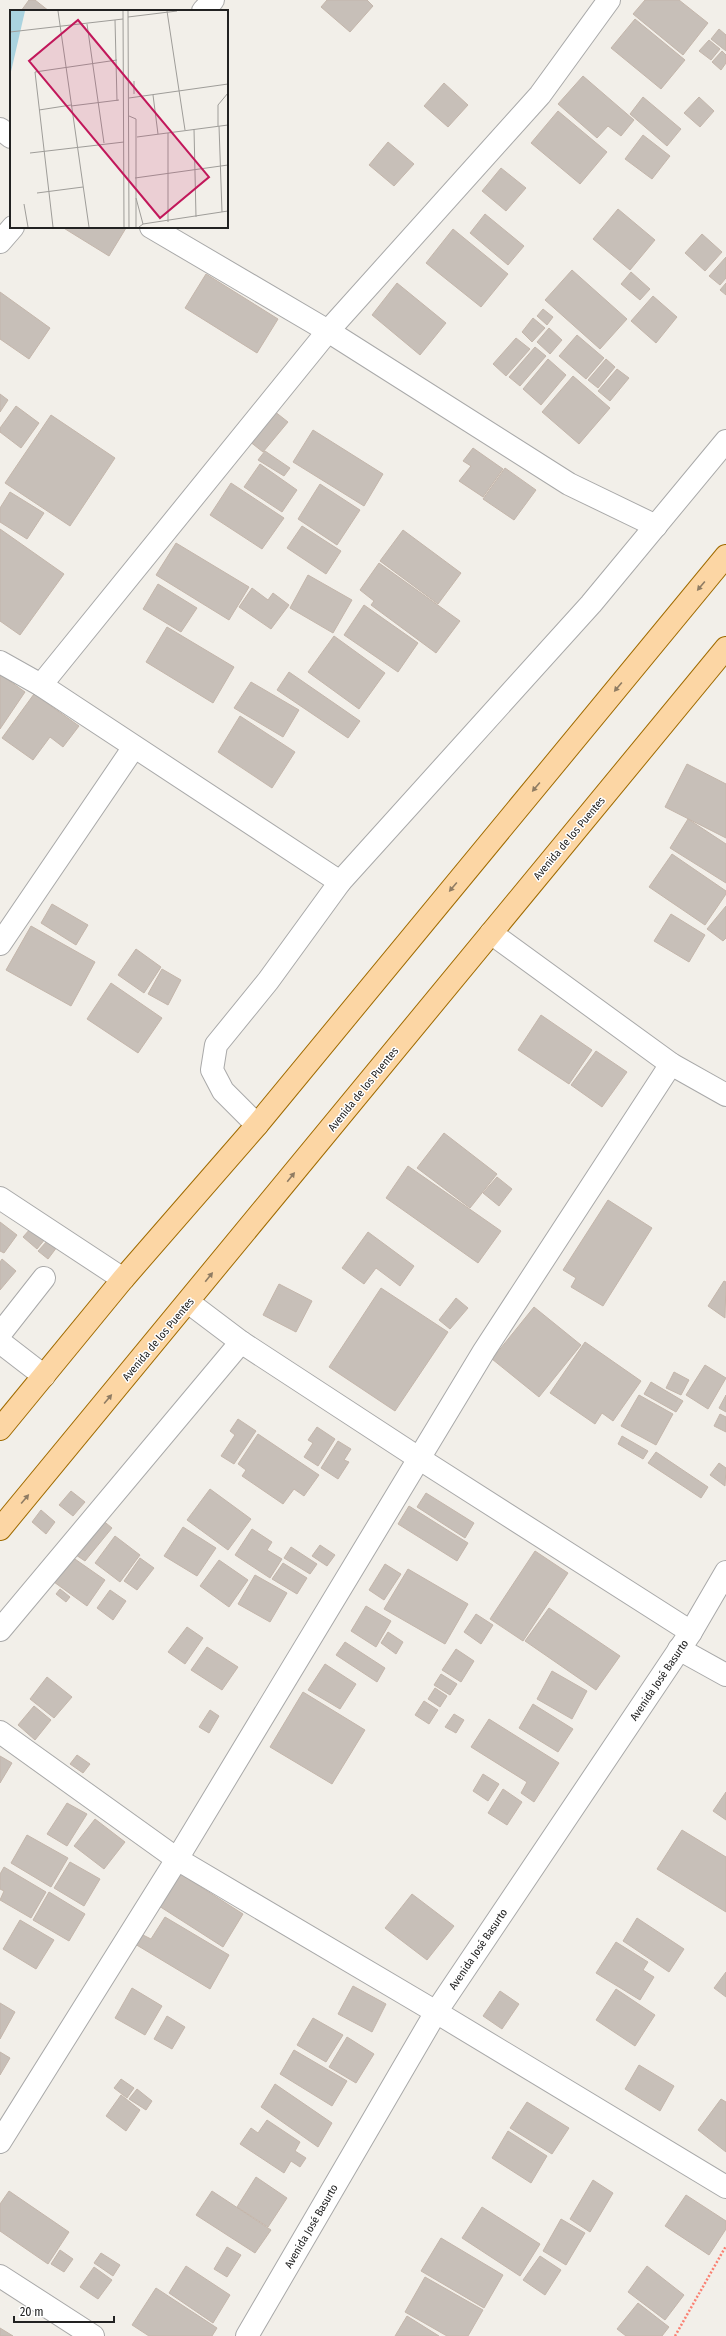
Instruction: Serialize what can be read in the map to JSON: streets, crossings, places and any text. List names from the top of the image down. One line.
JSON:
{"streets":{"main road":["Avenida de los Puentes"],"street":["Avenida José Basurto"]},"scale_bar":"20 m"}
